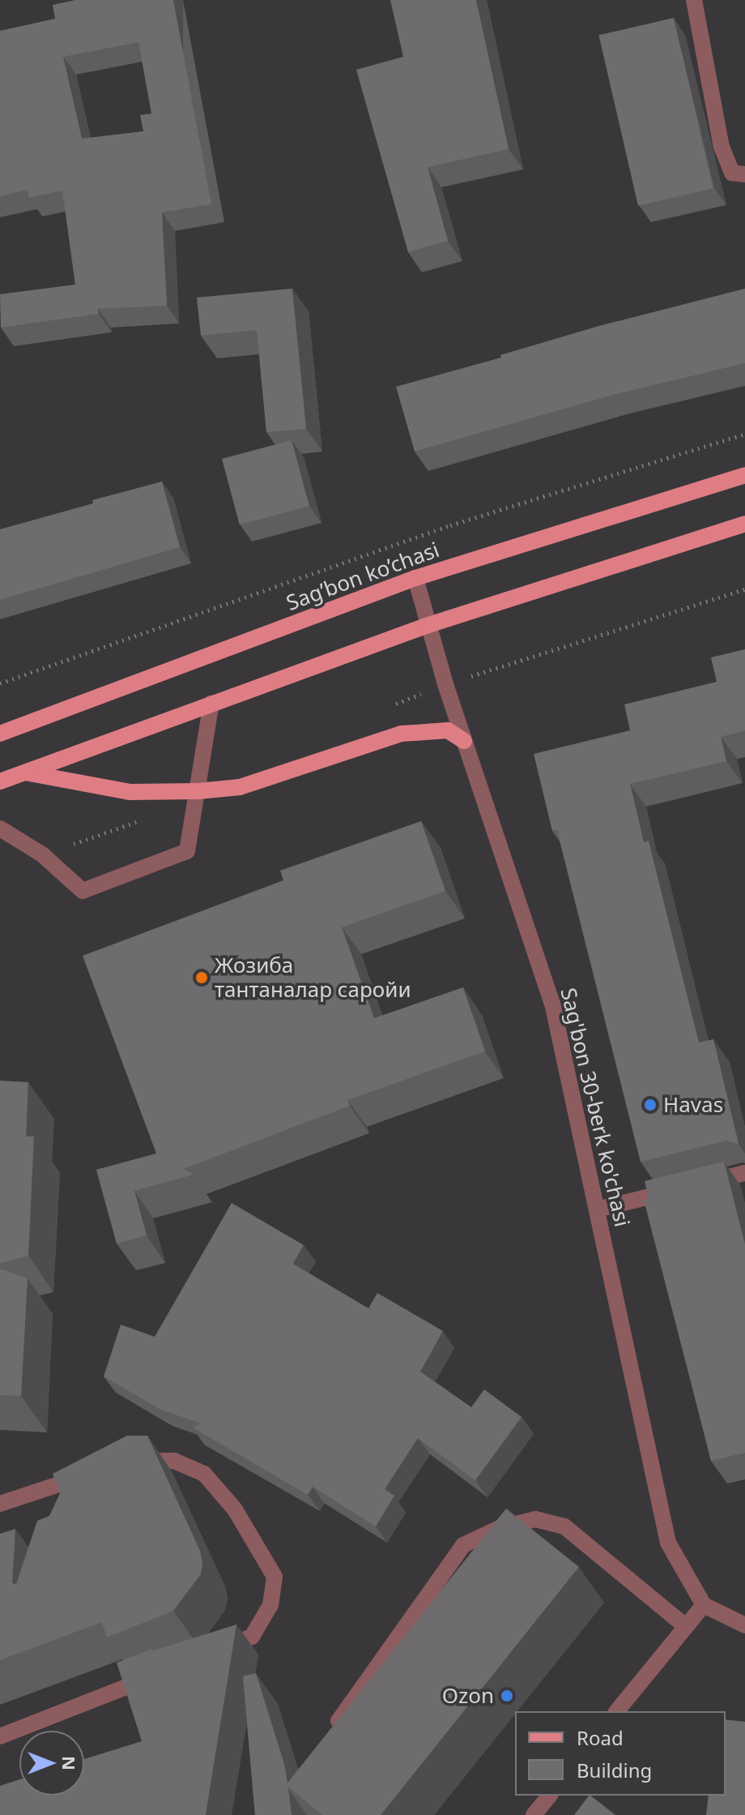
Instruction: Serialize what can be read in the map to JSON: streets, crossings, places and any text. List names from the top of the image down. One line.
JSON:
{"streets":{"main road":["Sag’bon ko’chasi"],"street":["Sag'bon 30-berk ko'chasi"]},"crossings":[["Sag’bon ko’chasi","Sag'bon 30-berk ko'chasi"]],"places":["Жозиба тантаналар саройи","Havas","Ozon"],"legend":["Road","Building"],"north":"right"}
